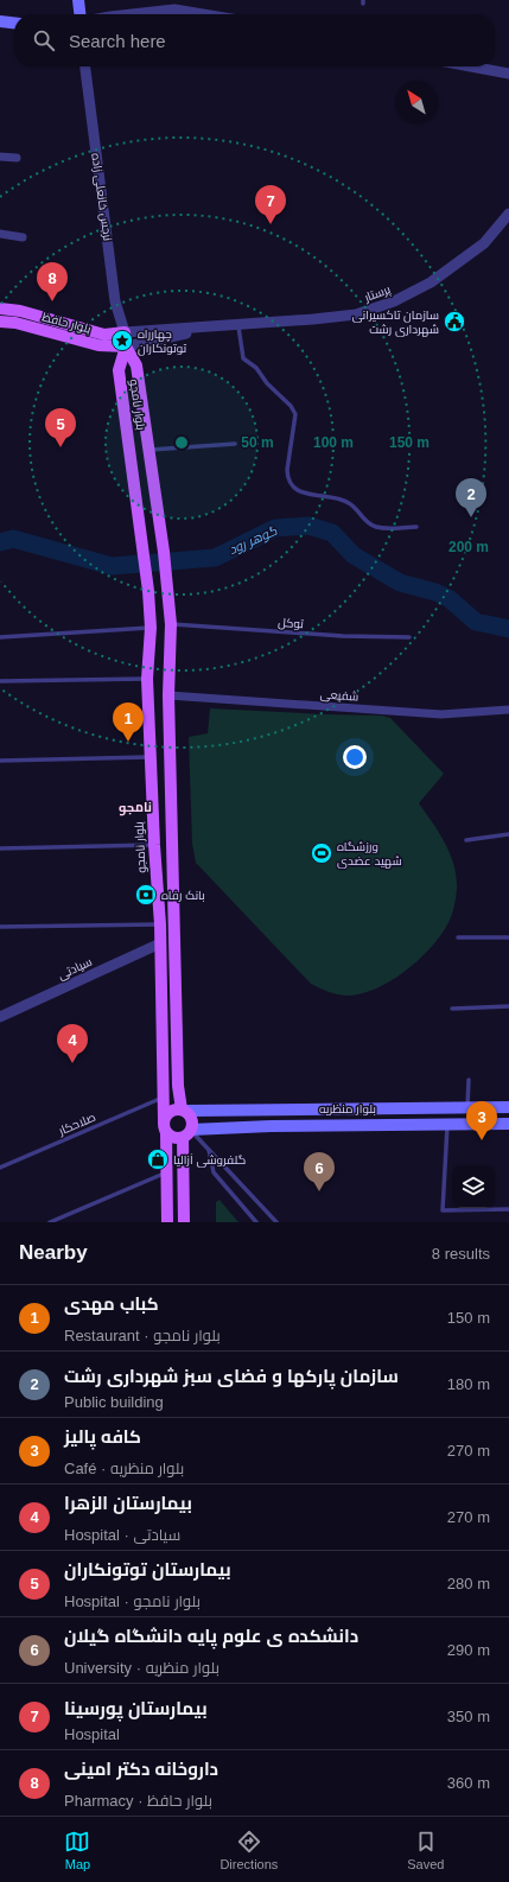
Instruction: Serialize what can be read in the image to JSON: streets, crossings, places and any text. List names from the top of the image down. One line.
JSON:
{"streets":{"main road":["بلوار حافظ","بلوار نامجو","بلوار منظریه"],"street":["نرجس خانعلی زاده","پرستار","شفیعی","سیادتی"],"lane":["توکل","صلاحکار"]},"crossings":[["نرجس خانعلی زاده","پرستار"],["نرجس خانعلی زاده","بلوار حافظ"],["پرستار","بلوار حافظ"],["پرستار","بلوار نامجو"],["بلوار حافظ","بلوار نامجو"],["بلوار نامجو","توکل"],["بلوار نامجو","شفیعی"],["بلوار نامجو","سیادتی"],["بلوار نامجو","بلوار منظریه"],["بلوار نامجو","صلاحکار"]],"districts":["نامجو"],"water":["گوهر رود"],"places":{"public building":["سازمان تاکسیرانی شهرداری رشت"],"place":["چهارراه توتونکاران"],"sports":["ورزشگاه شهید عضدی"],"bank":["بانک رفاه"],"shop":["گلفروشی آزالیا"]},"north":"top left","page":{"search":"Search here","pins":["7","8","5","2","1","4","3","6"],"heading":["Nearby","8 results"],"list":[{"mark":"1","name":"کباب مهدی","note":"Restaurant · بلوار نامجو","value":"150 m"},{"mark":"2","name":"سازمان پارکها و فضای سبز شهرداری رشت","note":"Public building","value":"180 m"},{"mark":"3","name":"کافه پالیز","note":"Café · بلوار منظریه","value":"270 m"},{"mark":"4","name":"بیمارستان الزهرا","note":"Hospital · سیادتی","value":"270 m"},{"mark":"5","name":"بیمارستان توتونکاران","note":"Hospital · بلوار نامجو","value":"280 m"},{"mark":"6","name":"دانشکده ی علوم پایه دانشگاه گیلان","note":"University · بلوار منظریه","value":"290 m"},{"mark":"7","name":"بیمارستان پورسینا","note":"Hospital","value":"350 m"},{"mark":"8","name":"داروخانه دکتر امینی","note":"Pharmacy · بلوار حافظ","value":"360 m"}],"nav":["Map","Directions","Saved"]},"rings":["50 m","100 m","150 m","200 m"]}
